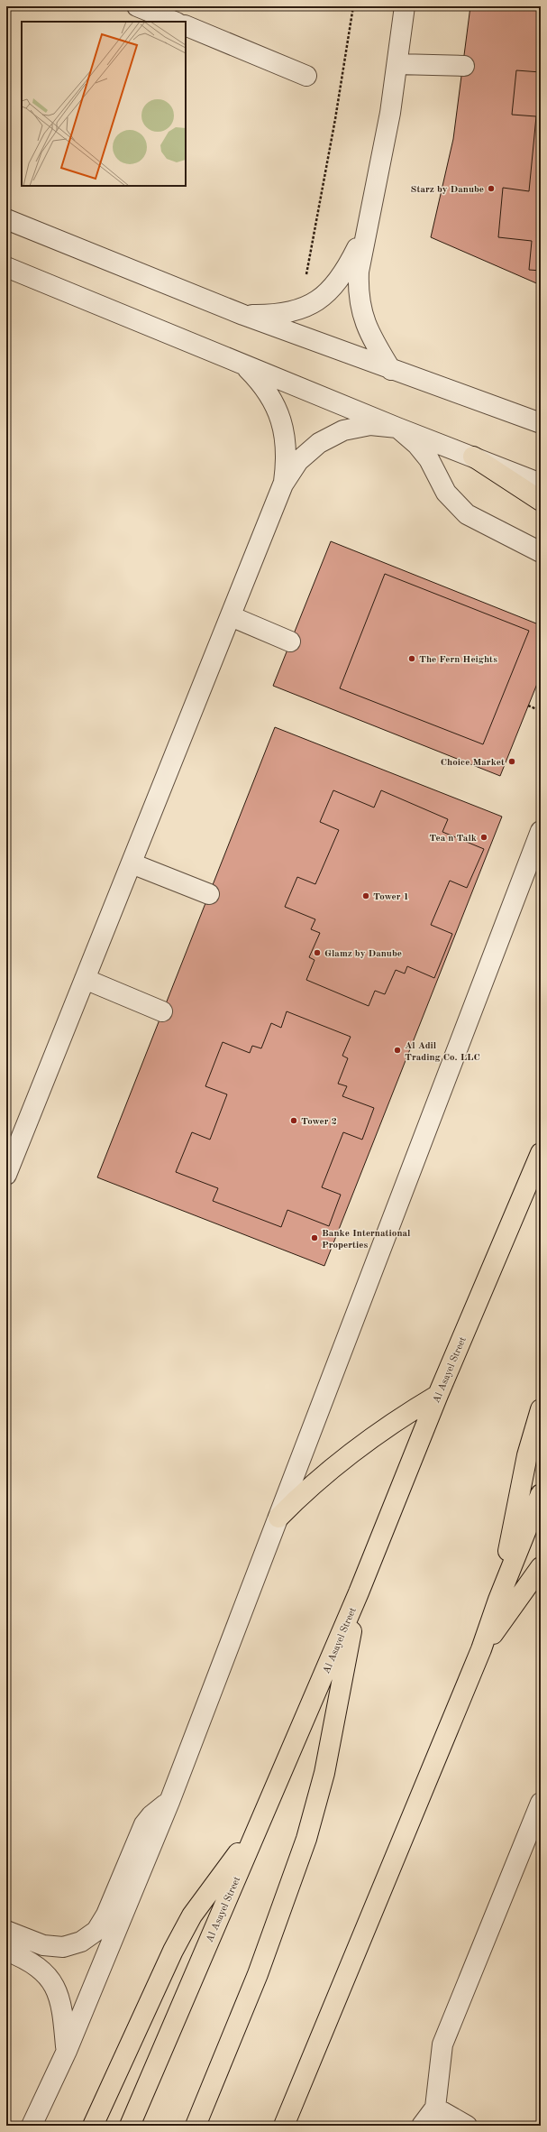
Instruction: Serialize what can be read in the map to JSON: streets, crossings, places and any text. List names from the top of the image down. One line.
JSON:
{"streets":{"main road":["Al Asayel Street"]},"places":["Starz by Danube","The Fern Heights","Choice Market","Tea n Talk","Tower 1","Glamz by Danube","Al Adil Trading Co. LLC","Tower 2","Banke International Properties"]}
